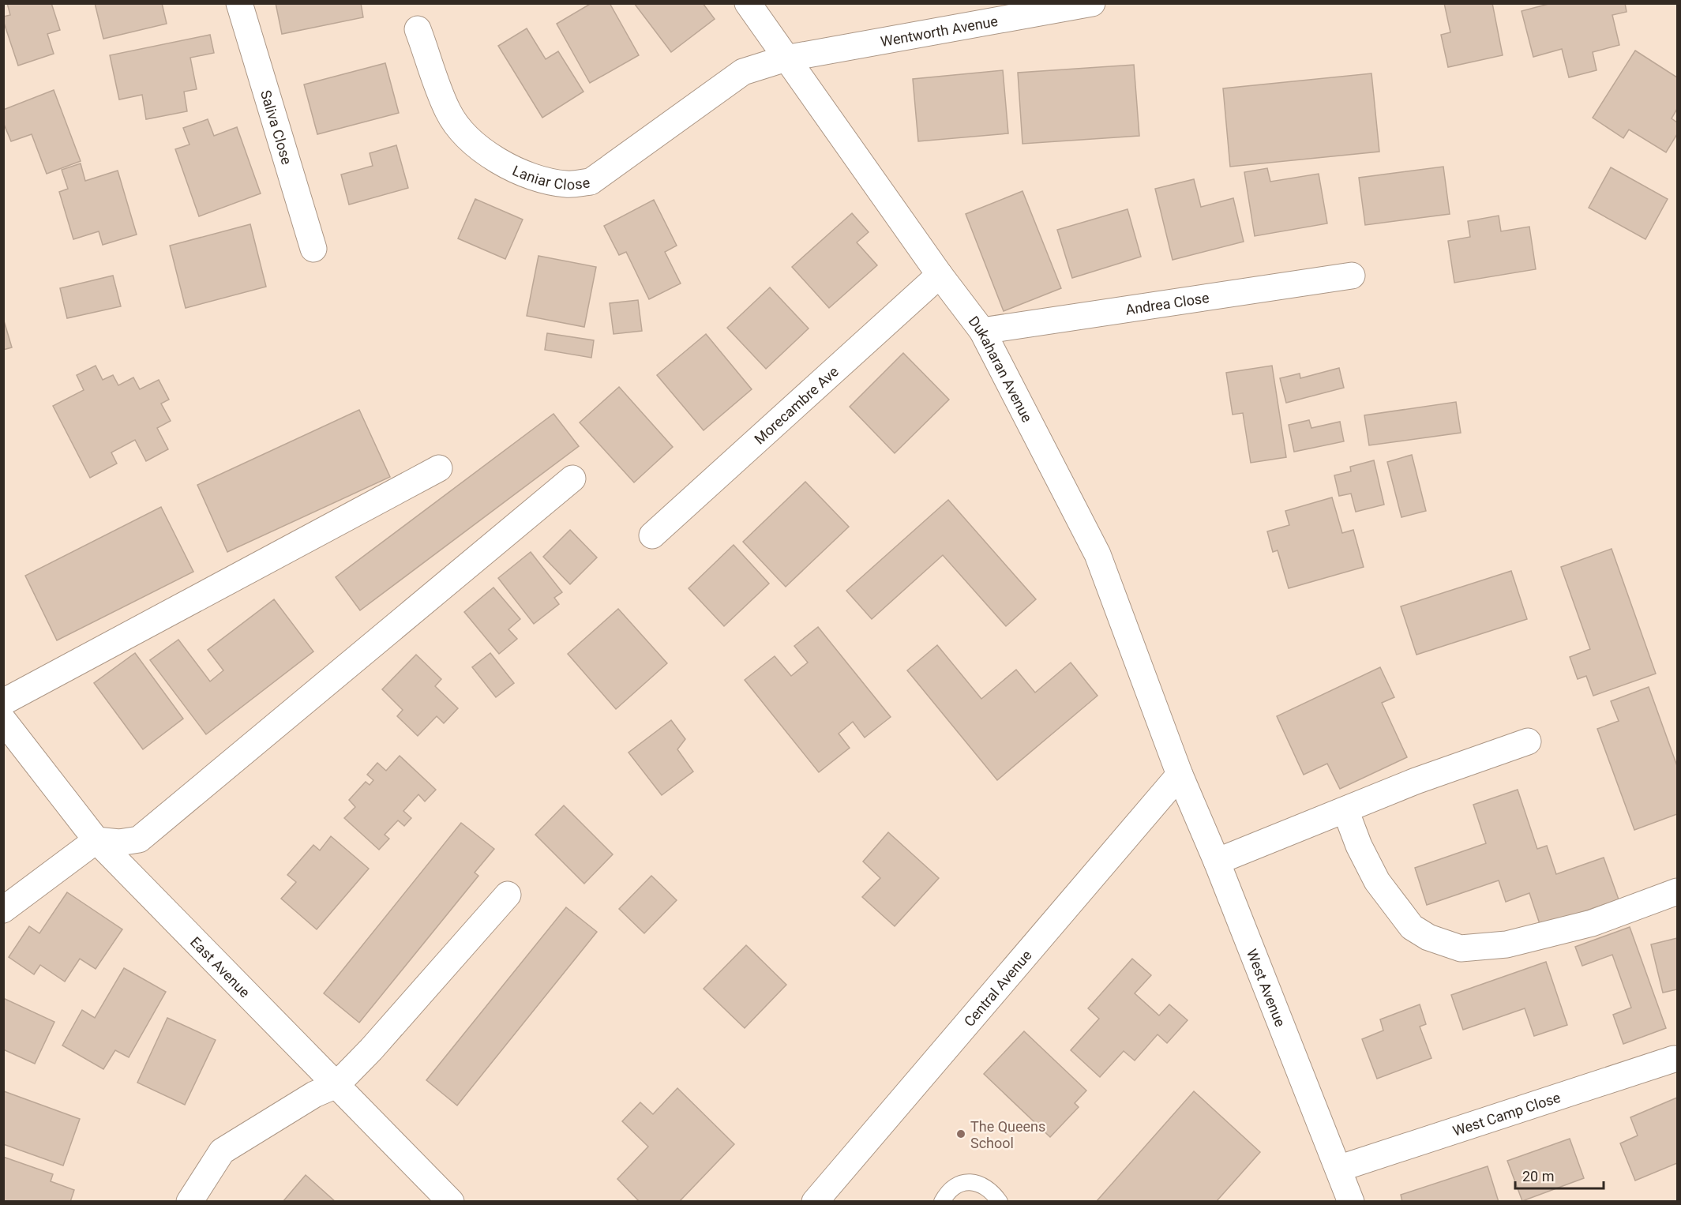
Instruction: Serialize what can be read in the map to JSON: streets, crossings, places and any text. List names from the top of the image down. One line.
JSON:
{"streets":{"street":["Wentworth Avenue","Saliva Close","Laniar Close","Andrea Close","Dukaharan Avenue","Morecambre Ave","East Avenue","Central Avenue","West Avenue","West Camp Close"]},"crossings":[["Wentworth Avenue","Laniar Close"],["Wentworth Avenue","Dukaharan Avenue"],["Laniar Close","Dukaharan Avenue"],["Andrea Close","Dukaharan Avenue"],["Dukaharan Avenue","Morecambre Ave"],["Dukaharan Avenue","Central Avenue"],["Dukaharan Avenue","West Avenue"],["Central Avenue","West Avenue"],["West Avenue","West Camp Close"]],"places":["The Queens School"],"scale_bar":"20 m"}
